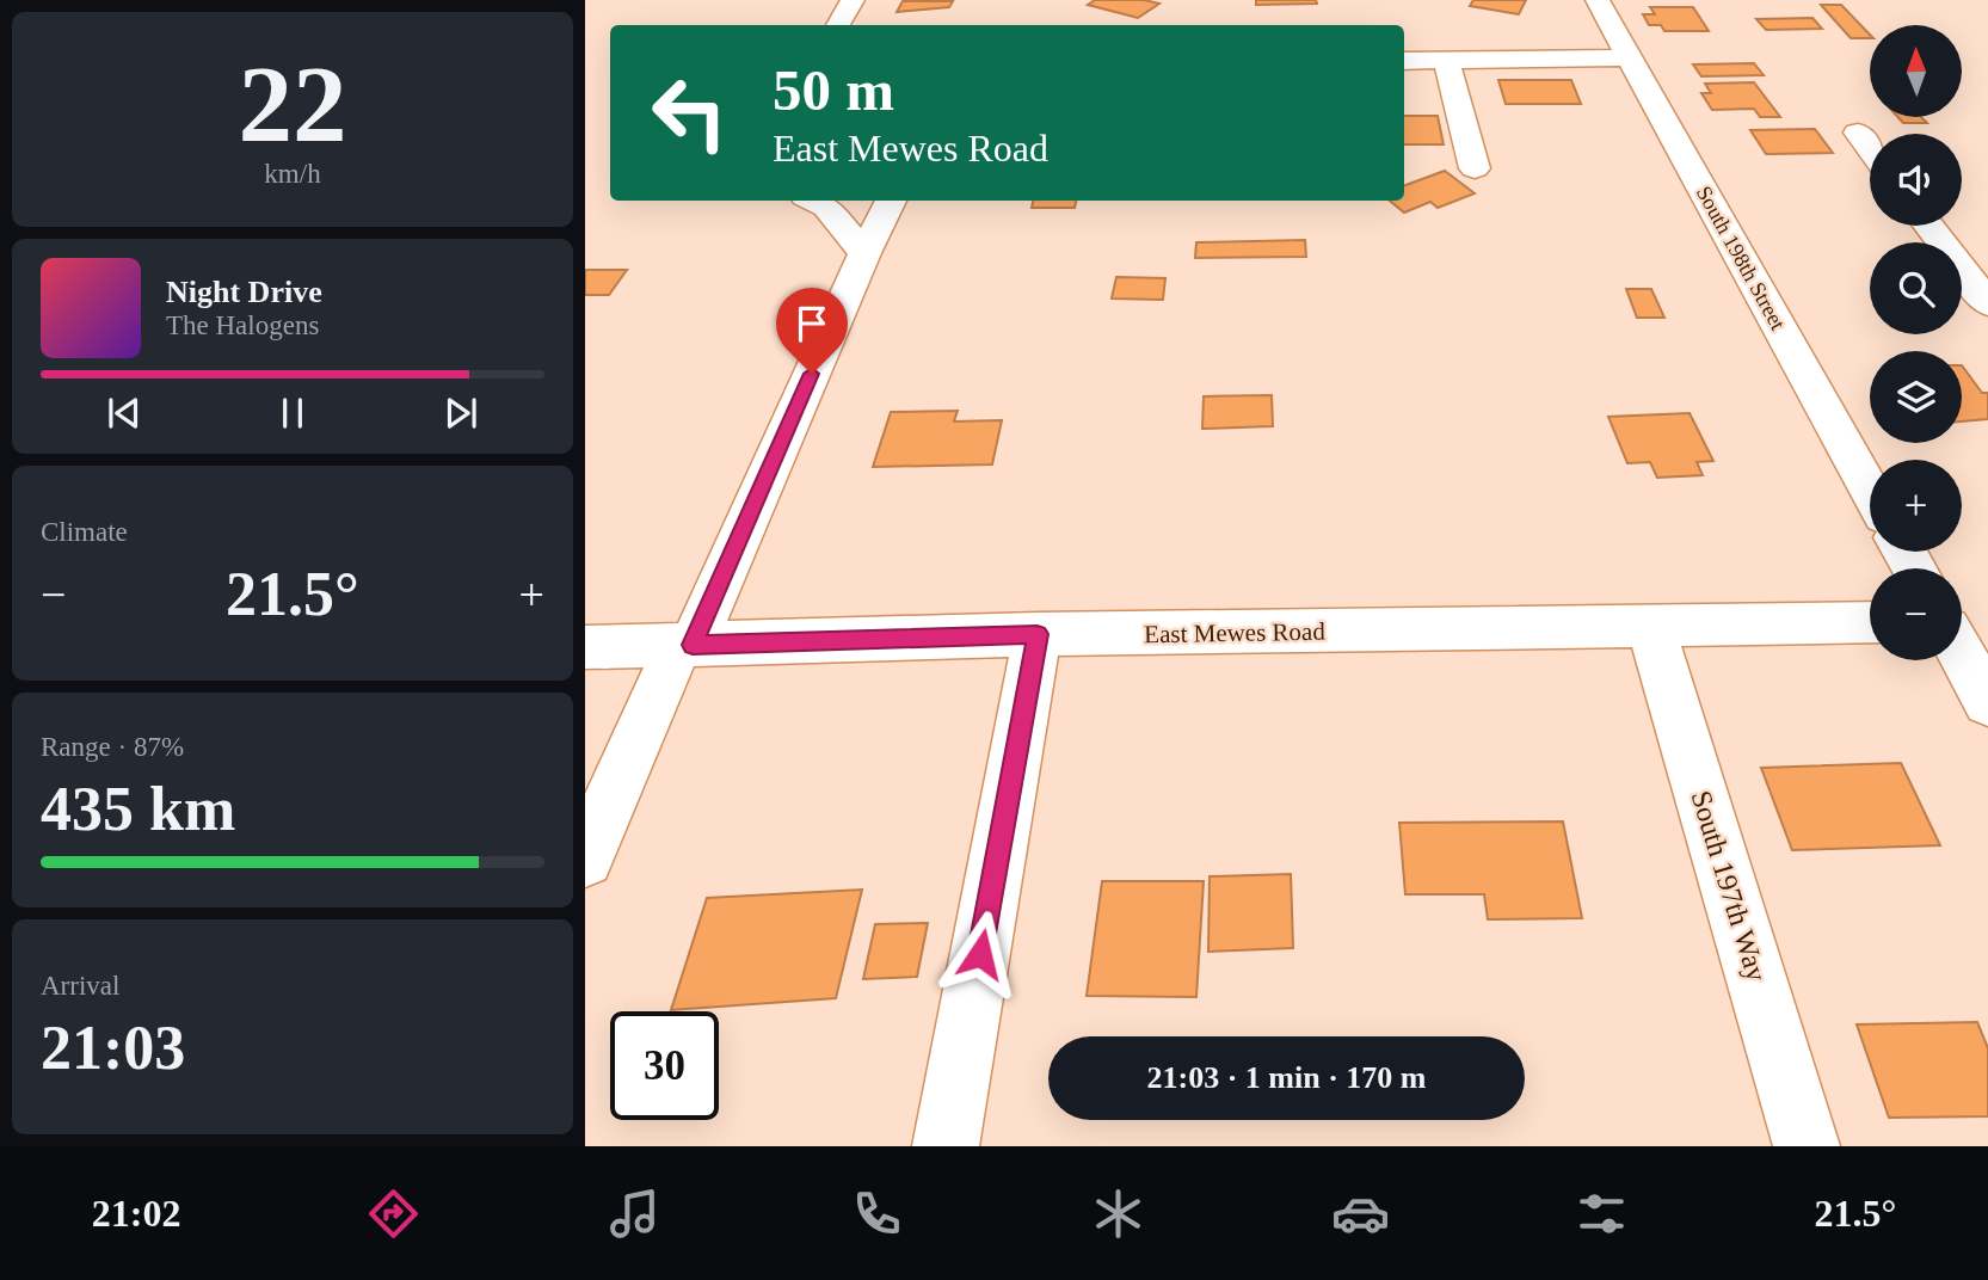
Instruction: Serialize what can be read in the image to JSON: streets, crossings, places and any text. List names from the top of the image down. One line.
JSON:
{"streets":{"street":["South 198th Street","East Mewes Road","South 197th Way"]},"crossings":[["East Mewes Road","South 197th Way"]],"north":"top","page":{"tile":[["22","km/h"],"Climate",["Range · 87%","435 km"],["Arrival","21:03"]],"map_buttons":["+","−"],"turn":["50 m","East Mewes Road"],"song":["Night Drive","The Halogens"],"heat":["−","21.5°","+"],"limit":"30","trip":"21:03 · 1 min · 170 m","tabs":["21:02","21.5°"]}}
